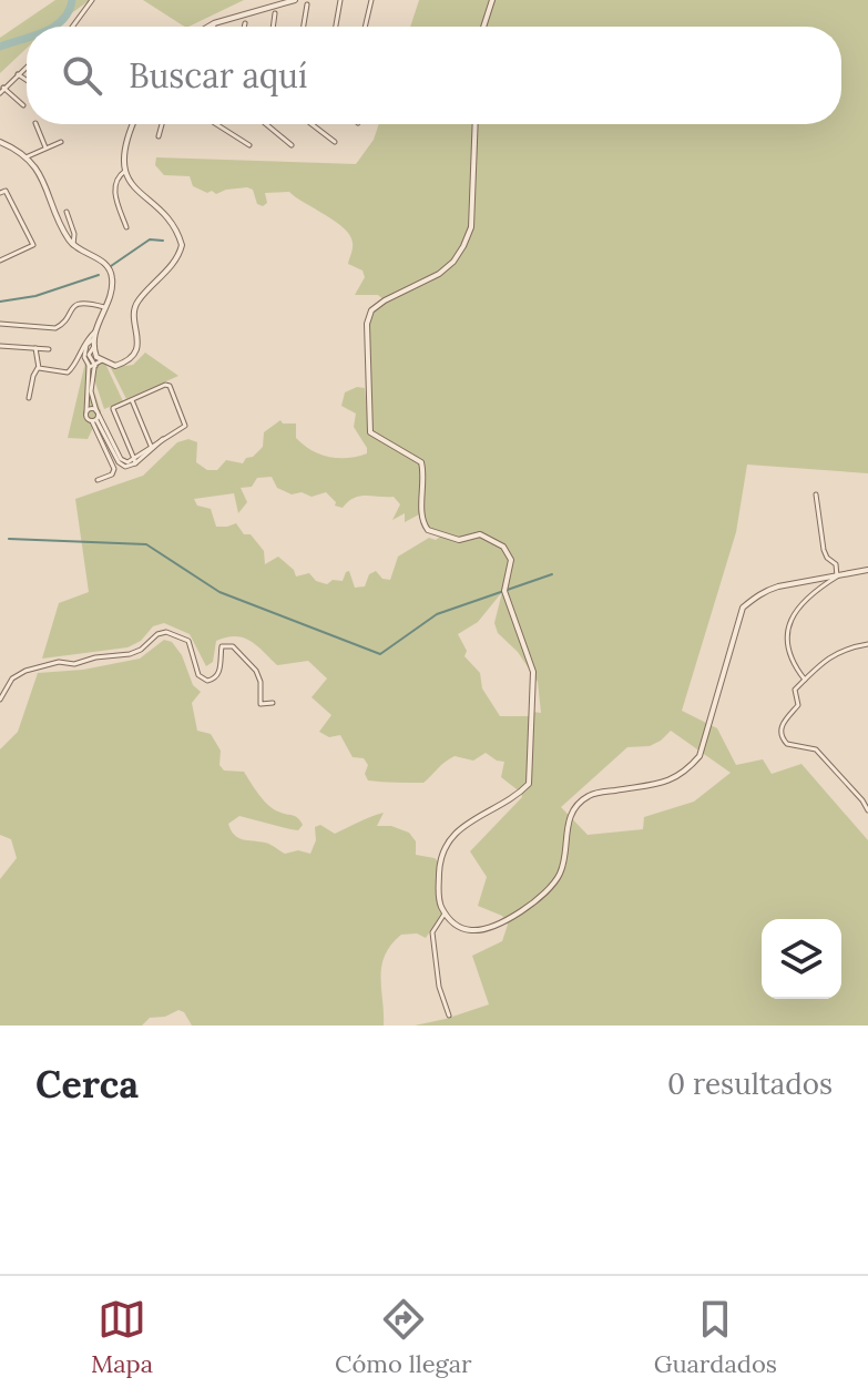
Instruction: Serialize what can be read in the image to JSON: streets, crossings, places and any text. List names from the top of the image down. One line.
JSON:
{"page":{"search":"Buscar aquí","heading":["Cerca","0 resultados"],"nav":["Mapa","Cómo llegar","Guardados"]}}
